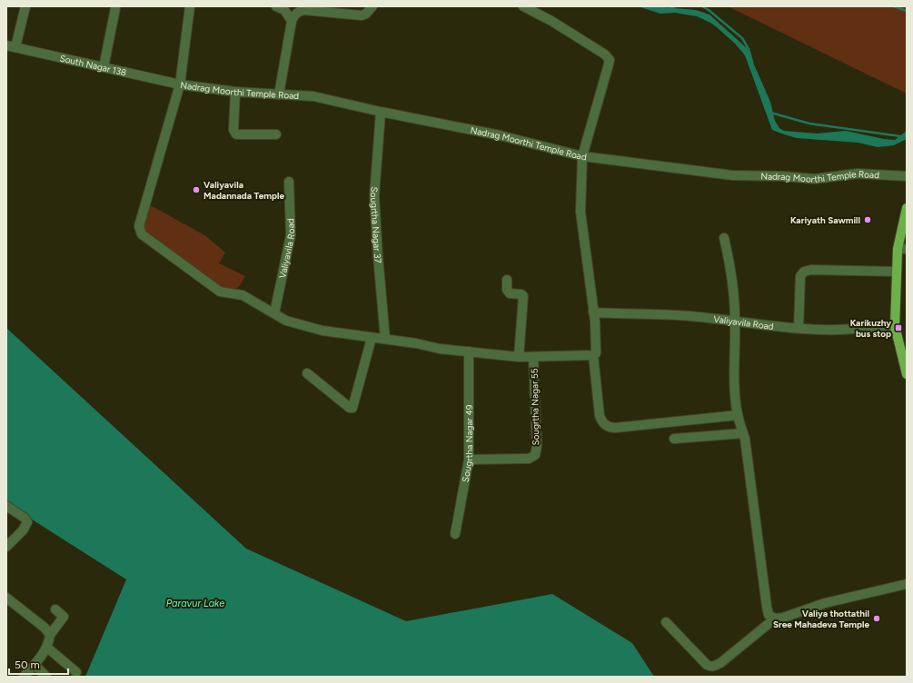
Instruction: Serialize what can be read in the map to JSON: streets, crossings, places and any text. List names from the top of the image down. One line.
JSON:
{"streets":{"street":["South Nagar 138","Nadrag Moorthi Temple Road","Sougrtha Nagar 37","Valiyavila Road","Sougrtha Nagar 55","Sougrtha Nagar 49"]},"crossings":[["South Nagar 138","Nadrag Moorthi Temple Road"],["Nadrag Moorthi Temple Road","Sougrtha Nagar 37"],["Nadrag Moorthi Temple Road","Valiyavila Road"],["Nadrag Moorthi Temple Road","Sougrtha Nagar 55"],["Nadrag Moorthi Temple Road","Sougrtha Nagar 49"],["Sougrtha Nagar 55","Sougrtha Nagar 49"]],"water":["Paravur Lake"],"places":{"other":["Valiyavila Madannada Temple","Kariyath Sawmill","Valiya thottathil Sree Mahadeva Temple"],"transit":["Karikuzhy bus stop"]},"scale_bar":"50 m"}
